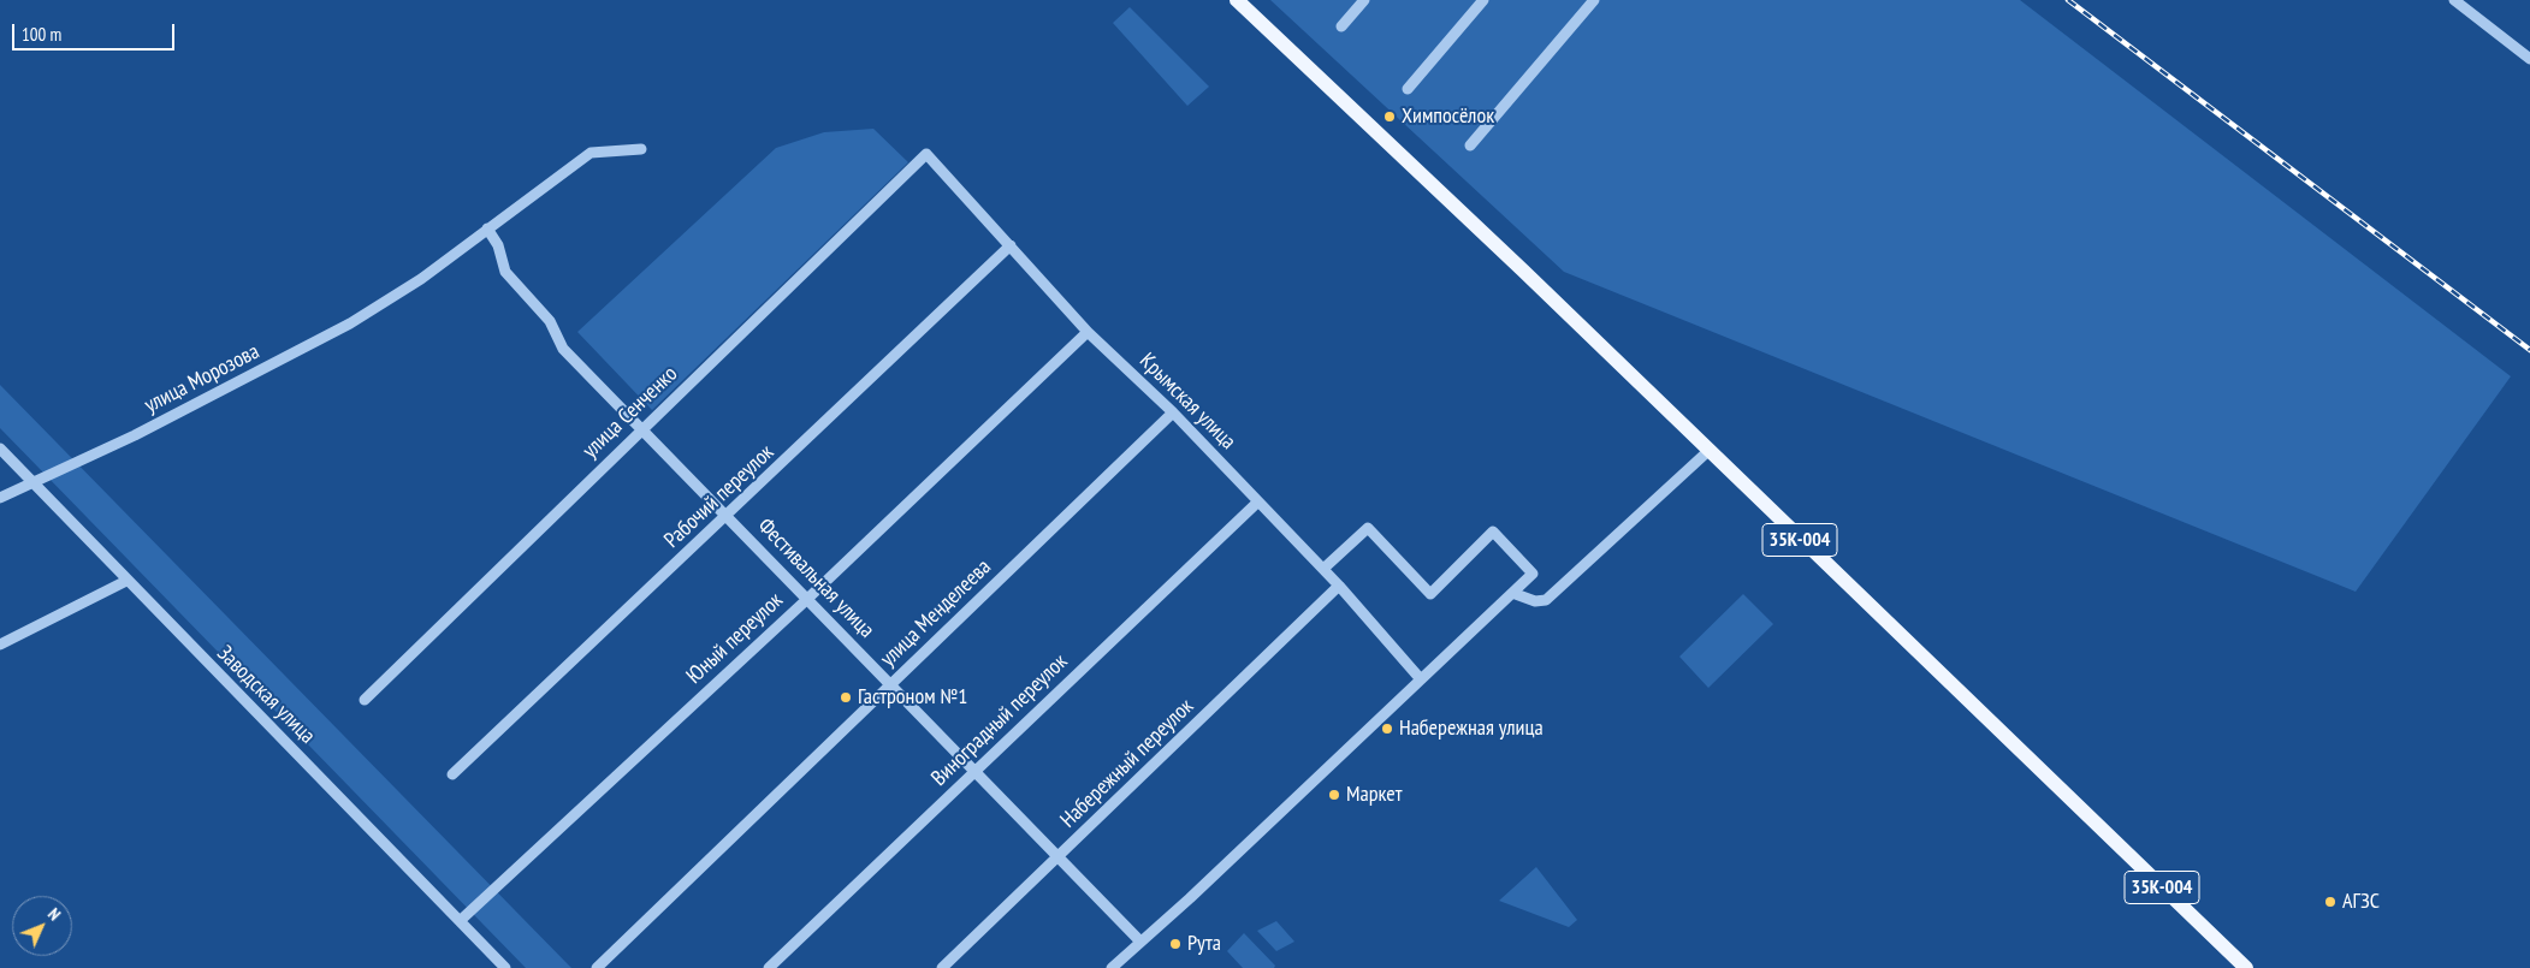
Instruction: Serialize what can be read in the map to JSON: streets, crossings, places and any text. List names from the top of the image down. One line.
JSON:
{"streets":{"main road":["35К-004"],"street":["улица Морозова","Крымская улица","улица Сенченко","Рабочий переулок","Фестивальная улица","улица Менделеева","Юный переулок","Заводская улица","Виноградный переулок","Набережный переулок"]},"crossings":[["улица Морозова","Фестивальная улица"],["улица Морозова","Заводская улица"],["Крымская улица","улица Сенченко"],["Крымская улица","Рабочий переулок"],["Крымская улица","улица Менделеева"],["Крымская улица","Юный переулок"],["Крымская улица","Виноградный переулок"],["Крымская улица","Набережный переулок"],["улица Сенченко","Фестивальная улица"],["Рабочий переулок","Фестивальная улица"],["Фестивальная улица","улица Менделеева"],["Фестивальная улица","Юный переулок"],["Фестивальная улица","Виноградный переулок"],["Фестивальная улица","Набережный переулок"],["Юный переулок","Заводская улица"]],"places":["Химпосёлок","Гастроном №1","Набережная улица","Маркет","АГЗС","Рута"],"scale_bar":"100 m","north":"top right"}
